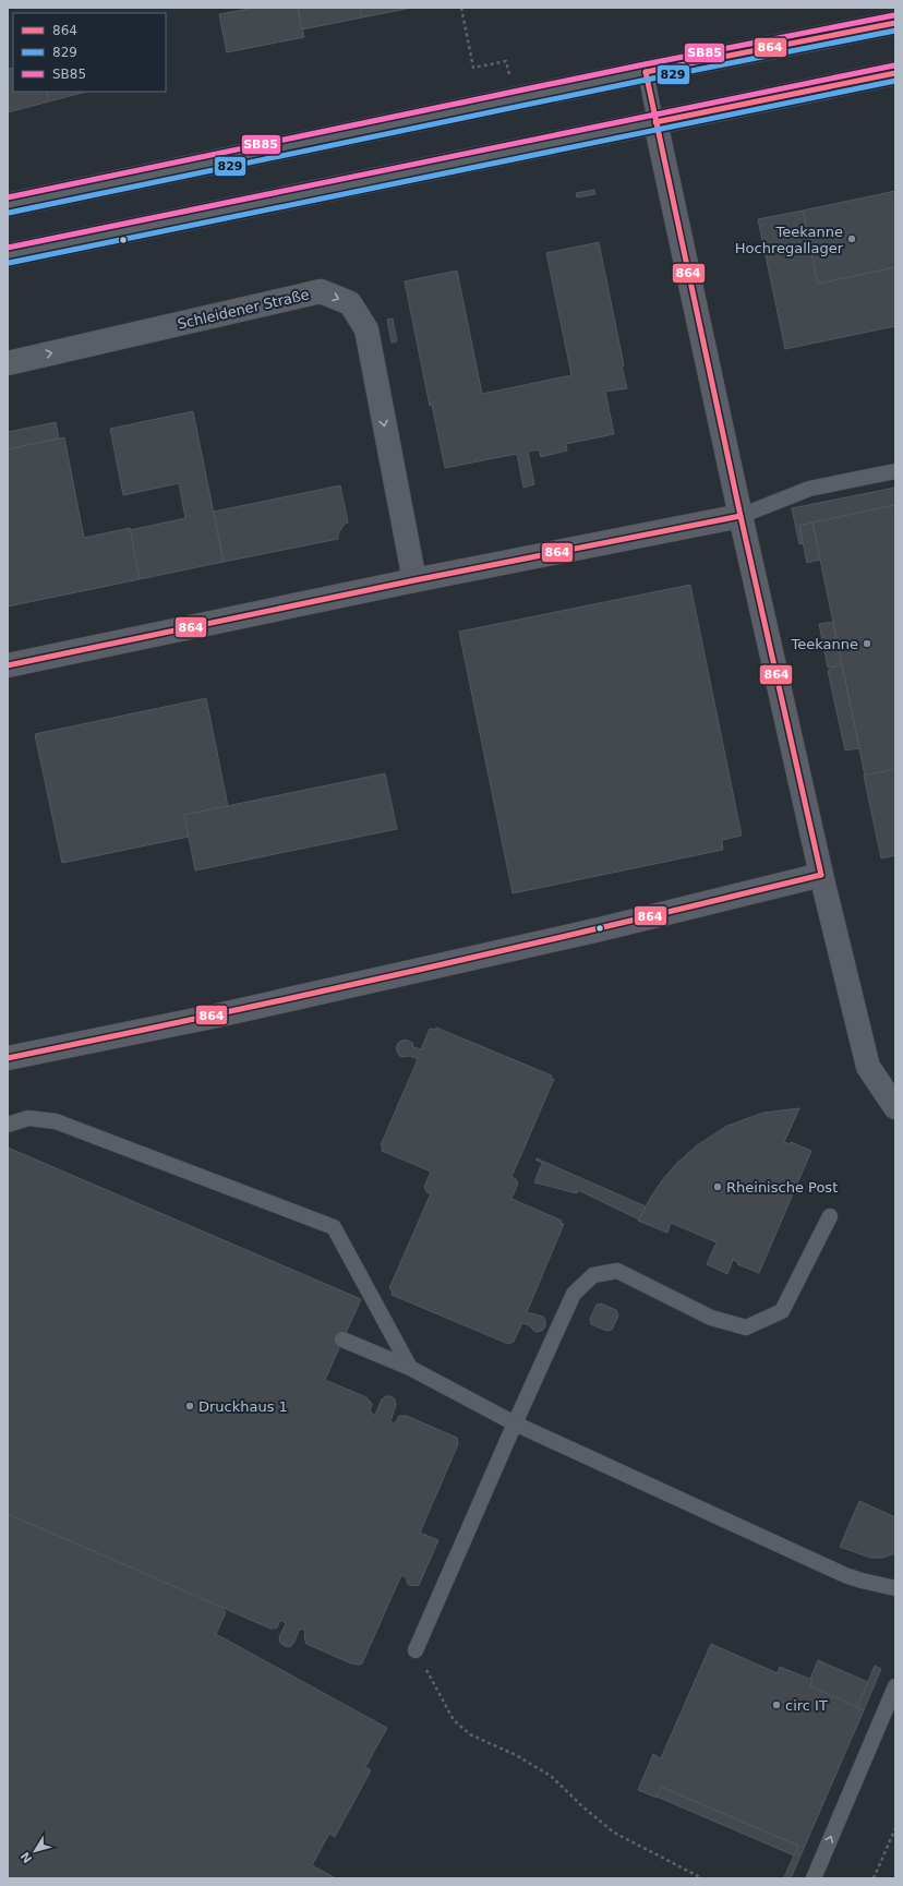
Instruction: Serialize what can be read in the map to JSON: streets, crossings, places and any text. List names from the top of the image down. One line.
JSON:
{"streets":{"street":["Schleidener Straße"]},"places":["Teekanne Hochregallager","Teekanne","Rheinische Post","Druckhaus 1","circ IT"],"lines":["transit line SB85","transit line 864","transit line 829"],"legend":["864","829","SB85"],"north":"bottom left"}
